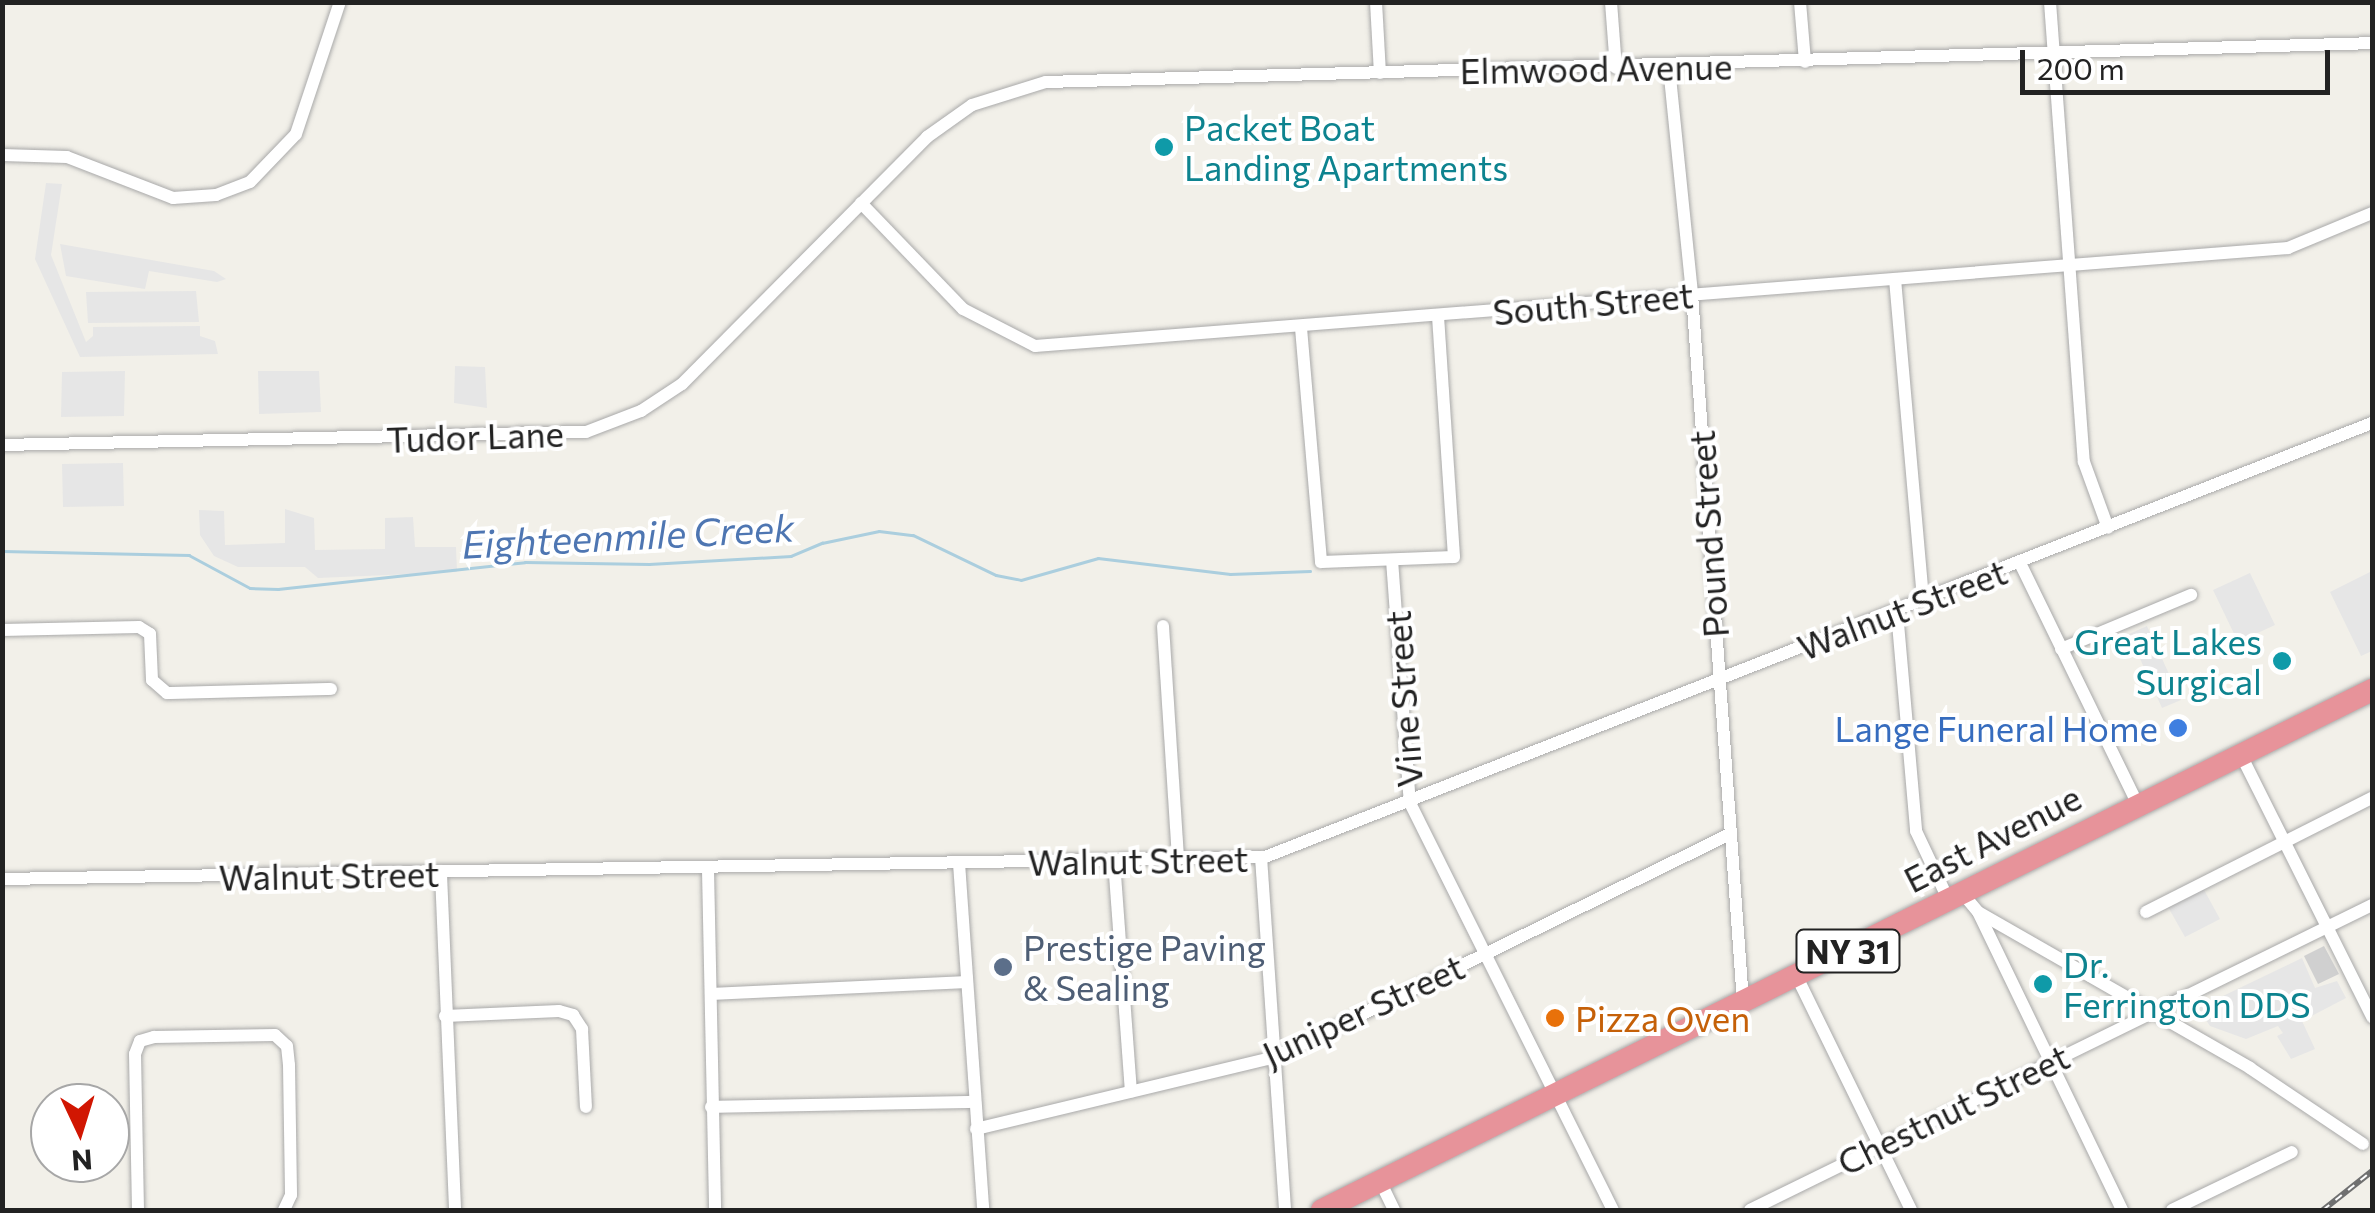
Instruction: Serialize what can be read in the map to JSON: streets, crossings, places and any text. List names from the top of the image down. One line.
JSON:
{"streets":{"highway":["East Avenue","NY 31"],"street":["Elmwood Avenue","South Street","Tudor Lane","Pound Street","Walnut Street","Vine Street","Juniper Street","Chestnut Street"]},"crossings":[["Elmwood Avenue","South Street"],["Elmwood Avenue","Tudor Lane"],["Elmwood Avenue","Pound Street"],["South Street","Tudor Lane"],["South Street","Pound Street"],["Pound Street","Walnut Street"],["Pound Street","East Avenue"],["Pound Street","Juniper Street"],["Walnut Street","Vine Street"],["Vine Street","East Avenue"],["Vine Street","Juniper Street"]],"water":["Eighteenmile Creek"],"places":["Packet Boat Landing Apartments","Great Lakes Surgical","Lange Funeral Home","Prestige Paving & Sealing","Dr. Ferrington DDS","Pizza Oven"],"scale_bar":"200 m","north":"bottom"}
